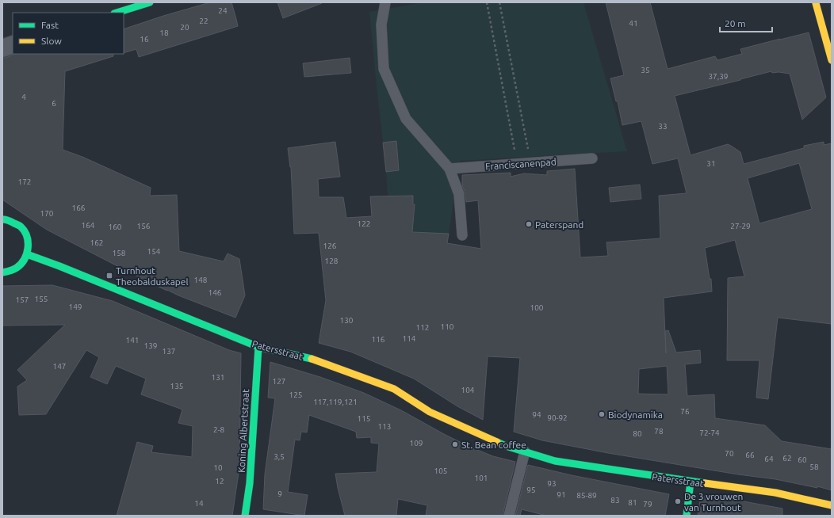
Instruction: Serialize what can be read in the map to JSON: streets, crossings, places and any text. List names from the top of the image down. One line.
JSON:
{"streets":{"street":["Patersstraat","Koning Albertstraat"],"lane":["Franciscanenpad"]},"crossings":[["Patersstraat","Koning Albertstraat"]],"places":{"other":["Paterspand","Biodynamika","St. Bean coffee","De 3 vrouwen van Turnhout"],"transit":["Turnhout Theobalduskapel"]},"house_numbers":["24","22","41","20","18","16","35","37,39","4","6","33","31","172","166","170","122","164","156","27-29","160","162","126","154","158","128","148","146","155","157","149","100","130","110","112","114","116","141","139","137","147","131","127","135","104","125","117,119,121","76","94","90-92","115","113","2-8","78","72-74","80","109","70","66","3,5","62","64","60","58","10","105","101","12","93","95","9","91","85-89","83","81","14","79"],"legend":["Fast","Slow"],"scale_bar":"20 m"}
